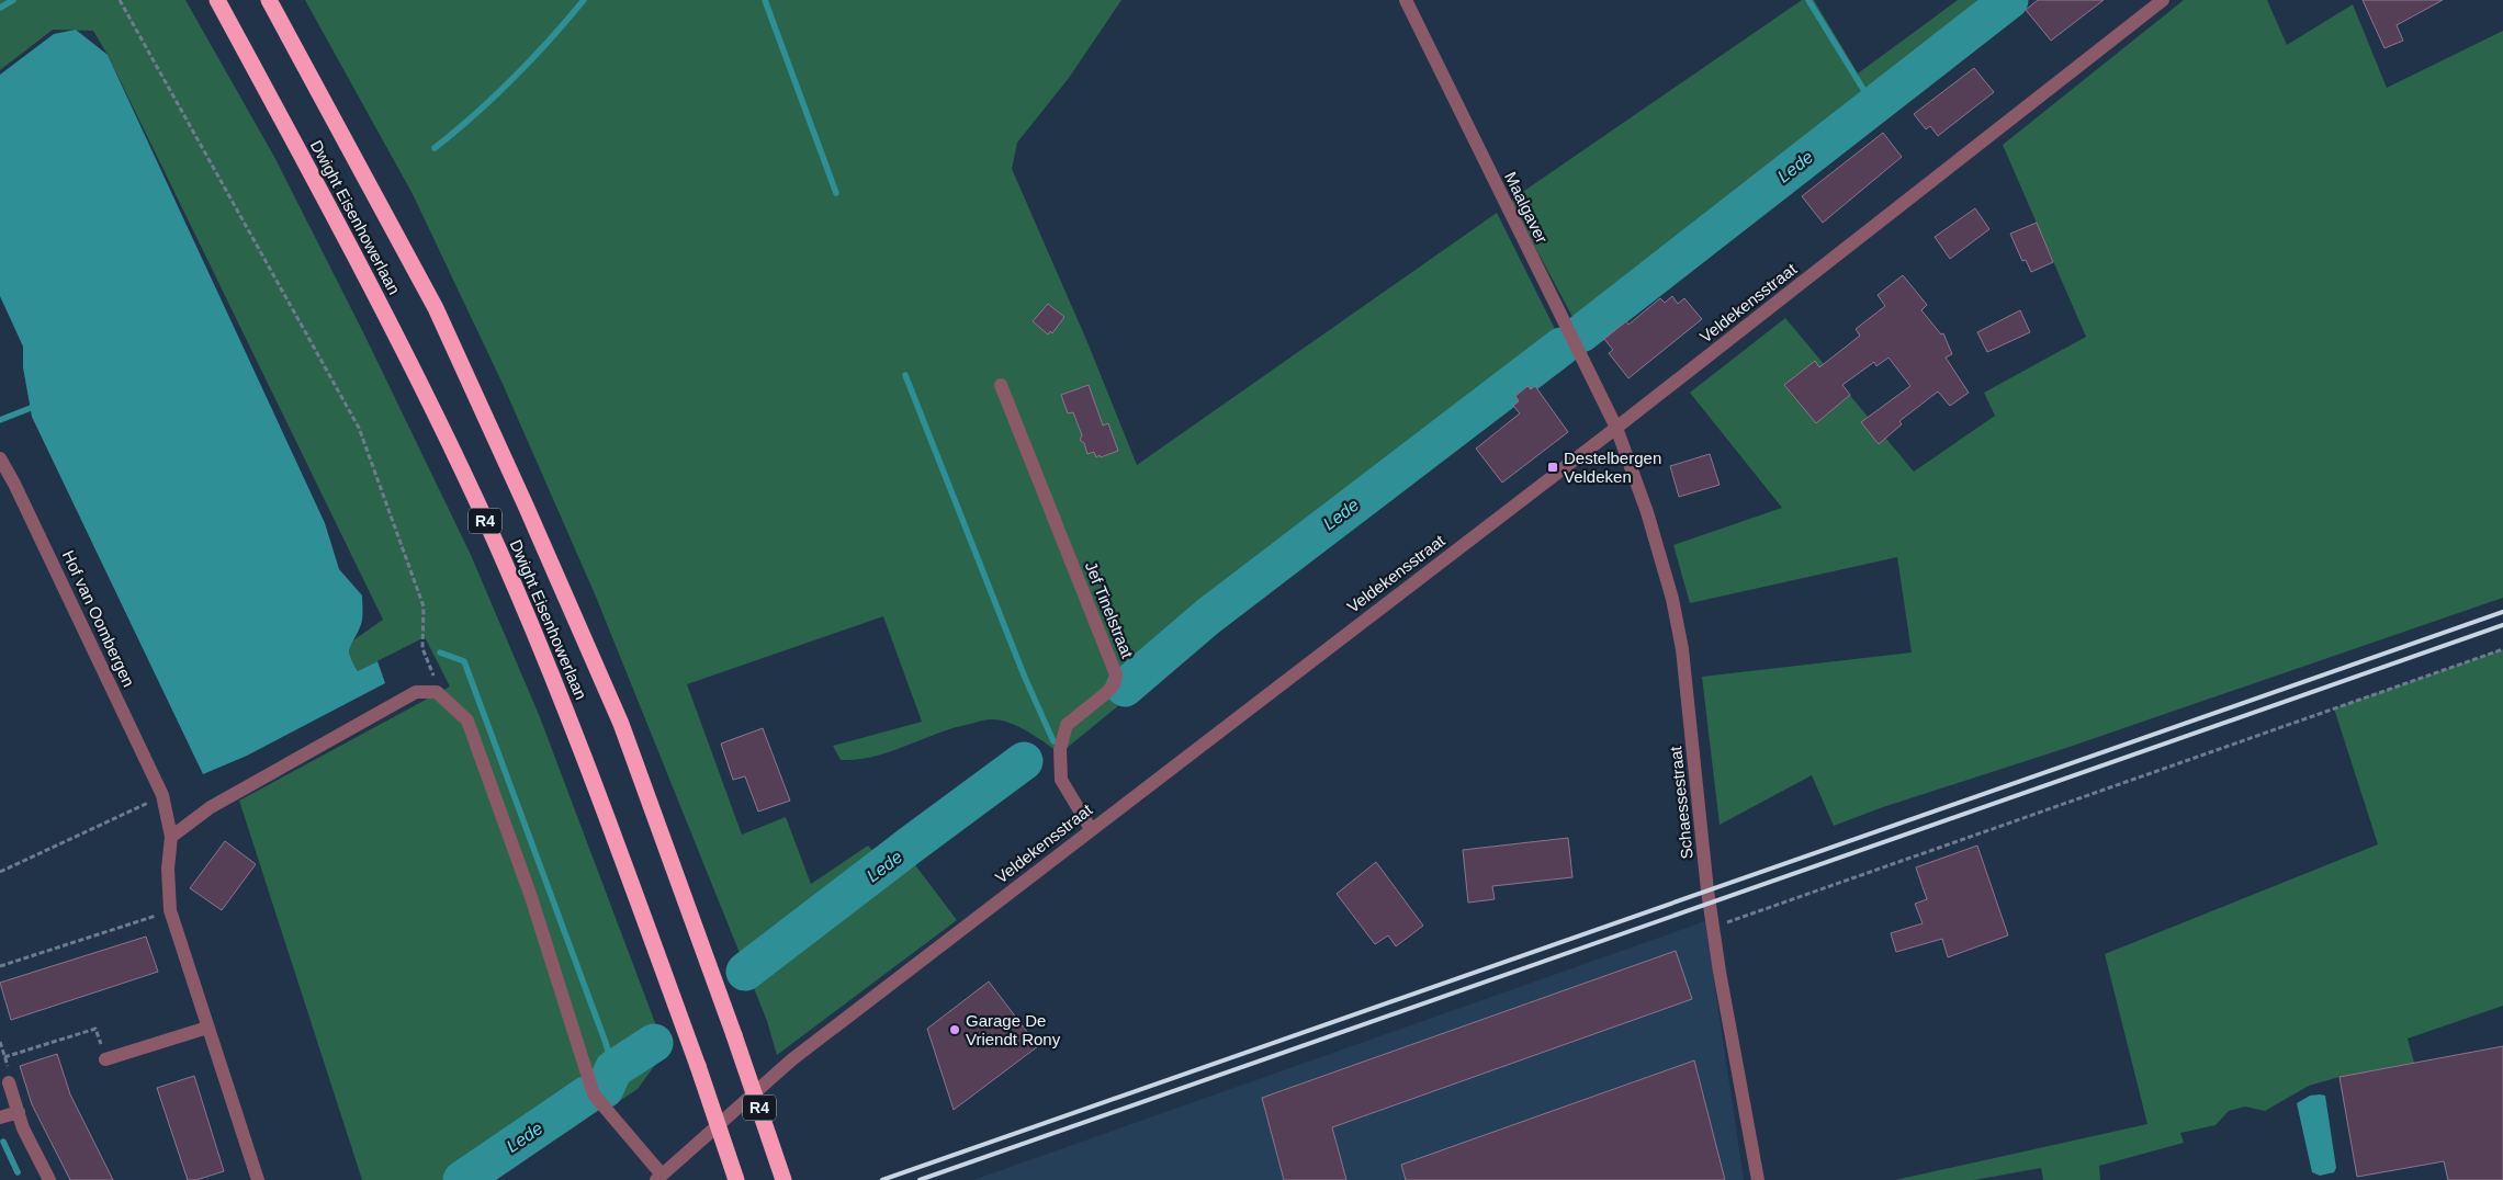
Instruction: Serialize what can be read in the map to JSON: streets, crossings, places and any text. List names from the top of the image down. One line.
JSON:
{"streets":{"highway":["Dwight Eisenhowerlaan","R4"],"street":["Maalgaver","Veldekensstraat","Jef Tinelstraat","Hof van Oombergen","Schaessestraat"]},"crossings":[["Maalgaver","Veldekensstraat"],["Maalgaver","Schaessestraat"],["Veldekensstraat","Jef Tinelstraat"],["Veldekensstraat","Schaessestraat"]],"water":["Lede"],"places":{"transit":["Destelbergen Veldeken"],"other":["Garage De Vriendt Rony"]}}
